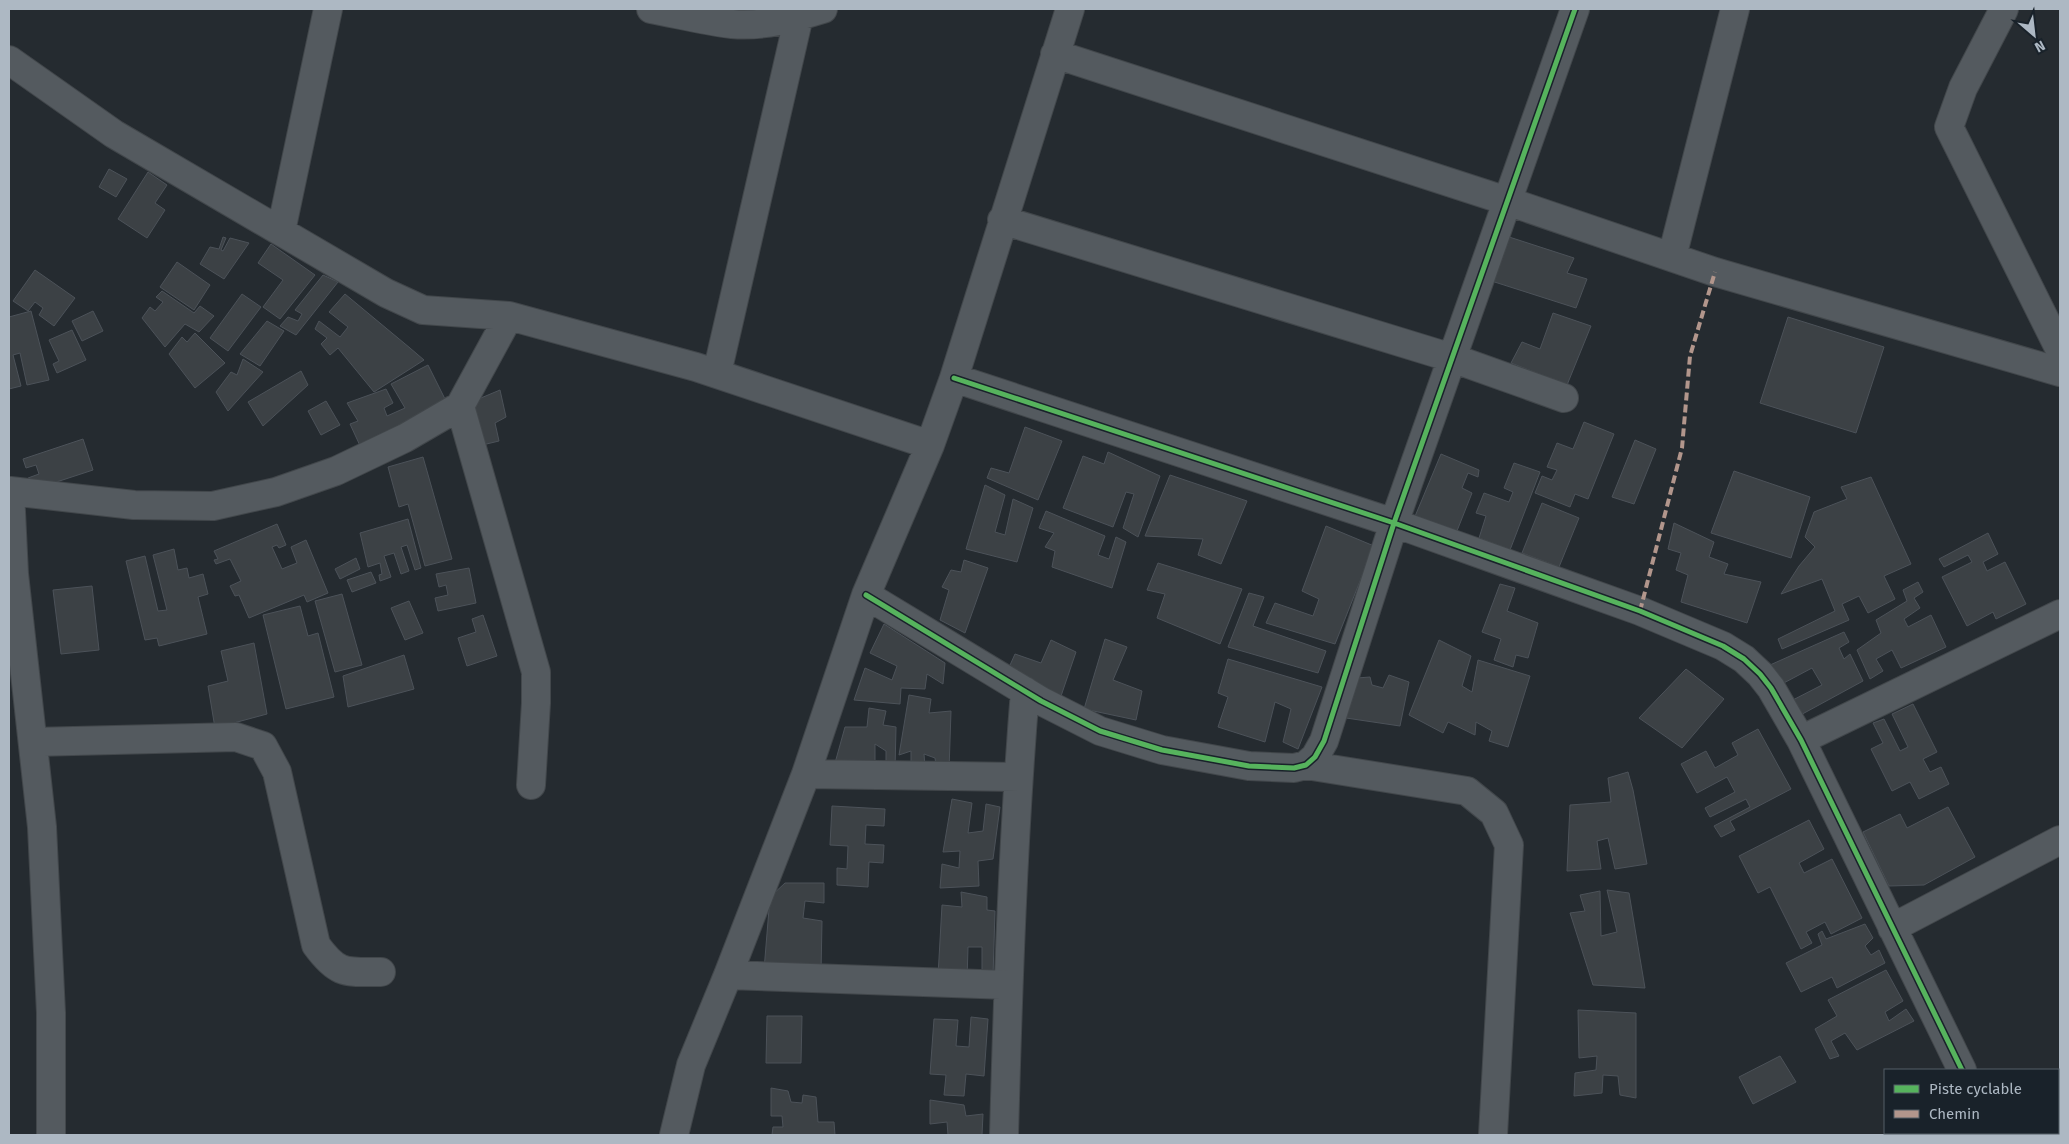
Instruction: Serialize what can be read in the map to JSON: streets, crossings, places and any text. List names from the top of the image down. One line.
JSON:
{"legend":["Piste cyclable","Chemin"],"north":"bottom right"}
